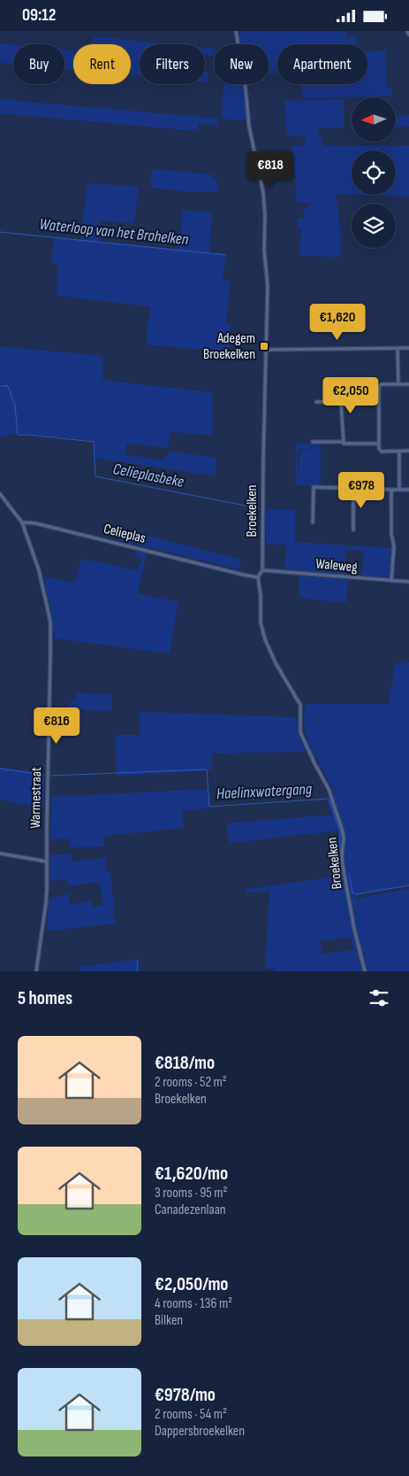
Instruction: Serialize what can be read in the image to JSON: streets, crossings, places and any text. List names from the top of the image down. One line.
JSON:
{"streets":{"street":["Broekelken","Celieplas","Waleweg","Warmestraat"]},"crossings":[["Broekelken","Celieplas"],["Broekelken","Waleweg"],["Celieplas","Warmestraat"]],"water":["Waterloop van het Brohelken","Celieplasbeke","Haelinxwatergang"],"places":{"transit":["Adegem Broekelken"]},"north":"left","page":{"status":"09:12","chip":["Buy","Rent","Filters","New","Apartment"],"price":["€818","€1,620","€2,050","€978","€816"],"heading":"5 homes","list":[{"name":"€818/mo","note":"2 rooms · 52 m² · Broekelken"},{"name":"€1,620/mo","note":"3 rooms · 95 m² · Canadezenlaan"},{"name":"€2,050/mo","note":"4 rooms · 136 m² · Bilken"},{"name":"€978/mo","note":"2 rooms · 54 m² · Dappersbroekelken"}]}}
